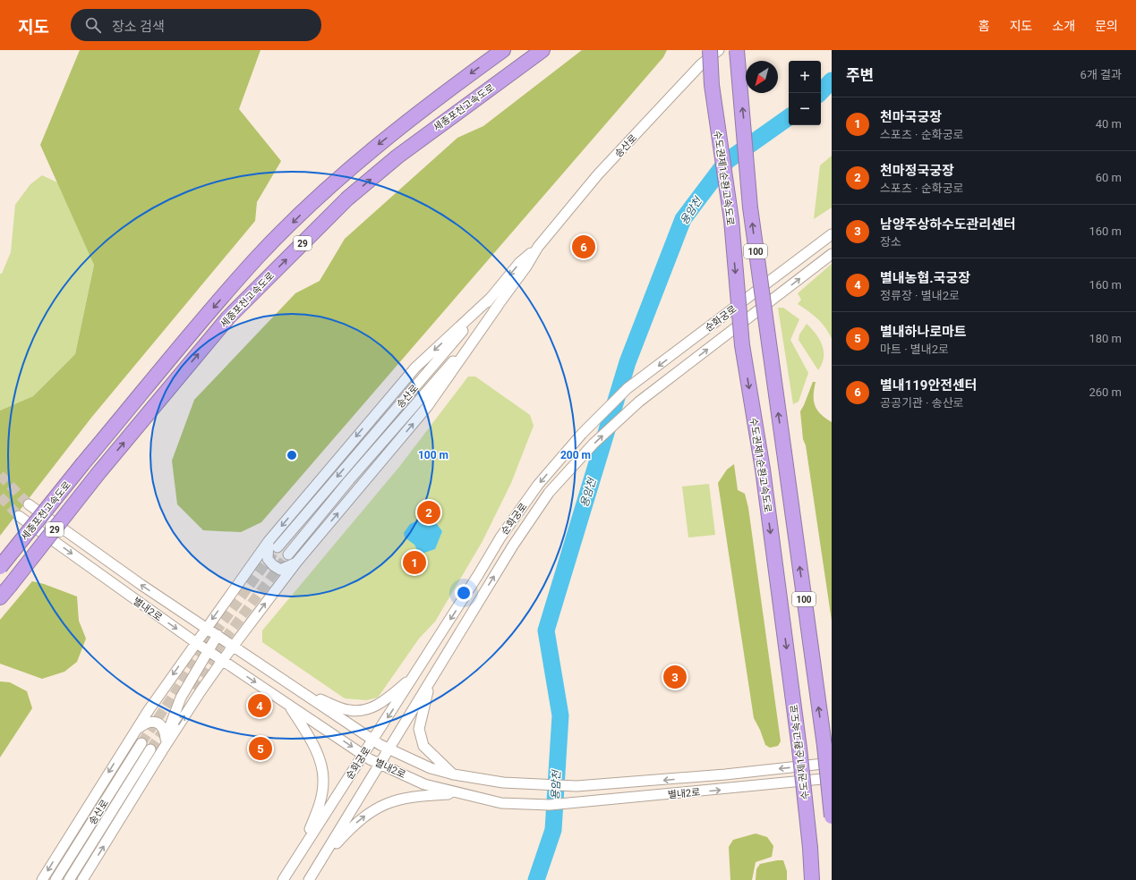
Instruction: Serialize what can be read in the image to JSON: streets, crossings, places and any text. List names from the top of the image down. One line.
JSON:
{"streets":{"highway":["세종포천고속도로","수도권제1순환고속도로","29","100"],"street":["송산로","순화궁로","별내2로"]},"crossings":[["순화궁로","별내2로"]],"water":["용암천"],"north":"bottom left","page":{"header":"지도","search":"장소 검색","nav":["홈","지도","소개","문의"],"heading":["주변","6개 결과"],"map_buttons":["+","−"],"list":[{"mark":"1","name":"천마국궁장","note":"스포츠 · 순화궁로","value":"40 m"},{"mark":"2","name":"천마정국궁장","note":"스포츠 · 순화궁로","value":"60 m"},{"mark":"3","name":"남양주상하수도관리센터","note":"장소","value":"160 m"},{"mark":"4","name":"별내농협.국궁장","note":"정류장 · 별내2로","value":"160 m"},{"mark":"5","name":"별내하나로마트","note":"마트 · 별내2로","value":"180 m"},{"mark":"6","name":"별내119안전센터","note":"공공기관 · 송산로","value":"260 m"}],"pins":["6","2","1","3","4","5"]},"rings":["100 m","200 m"]}
